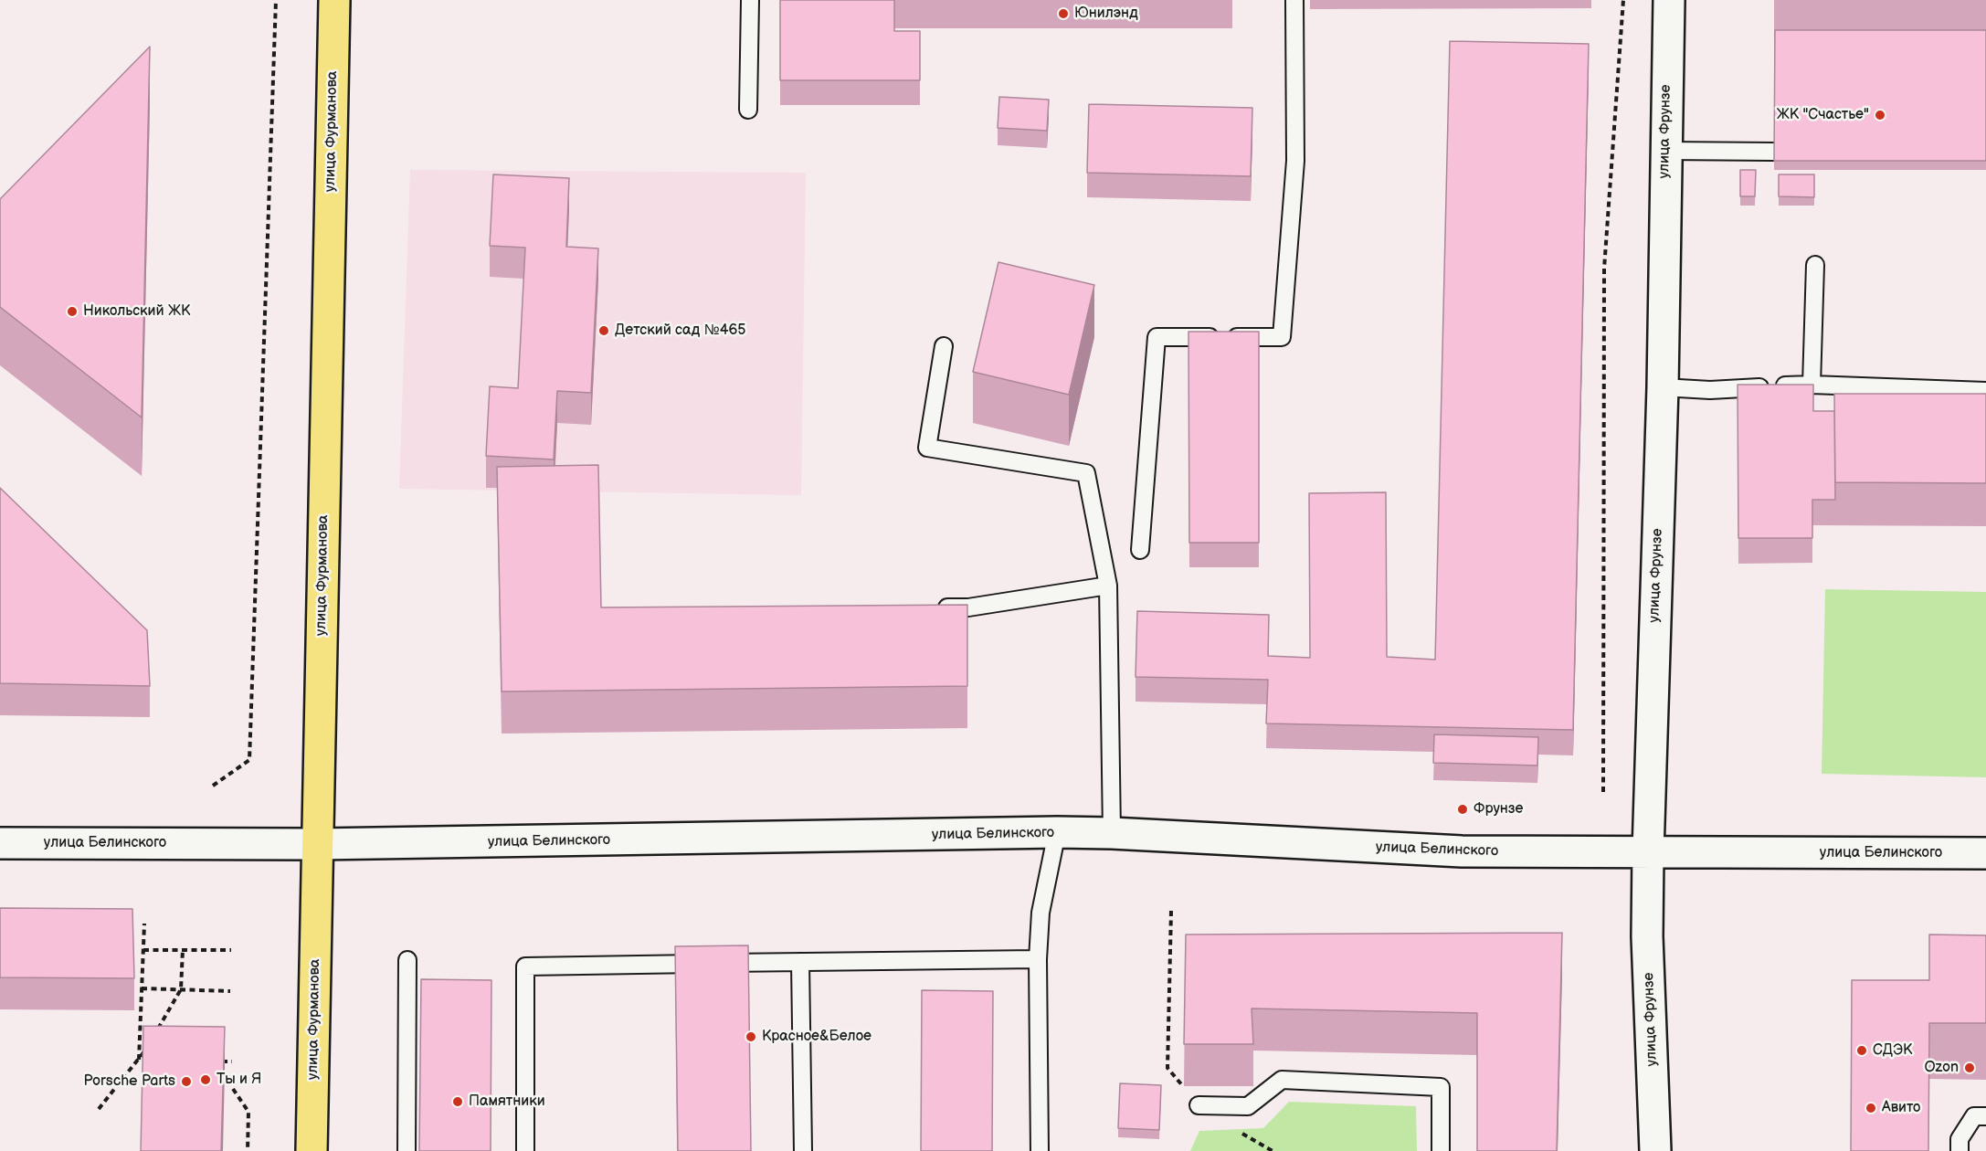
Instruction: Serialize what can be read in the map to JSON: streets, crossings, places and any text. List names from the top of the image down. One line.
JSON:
{"streets":{"main road":["улица Фурманова","улица Фрунзе","улица Белинского"]},"crossings":[["улица Фурманова","улица Белинского"],["улица Фрунзе","улица Белинского"]],"places":["Юнилэнд","ЖК \"Счастье\"","Никольский ЖК","Детский сад №465","Фрунзе","Красное&Белое","СДЭК","Ozon","Ты и Я","Porsche Parts","Памятники","Авито"]}
